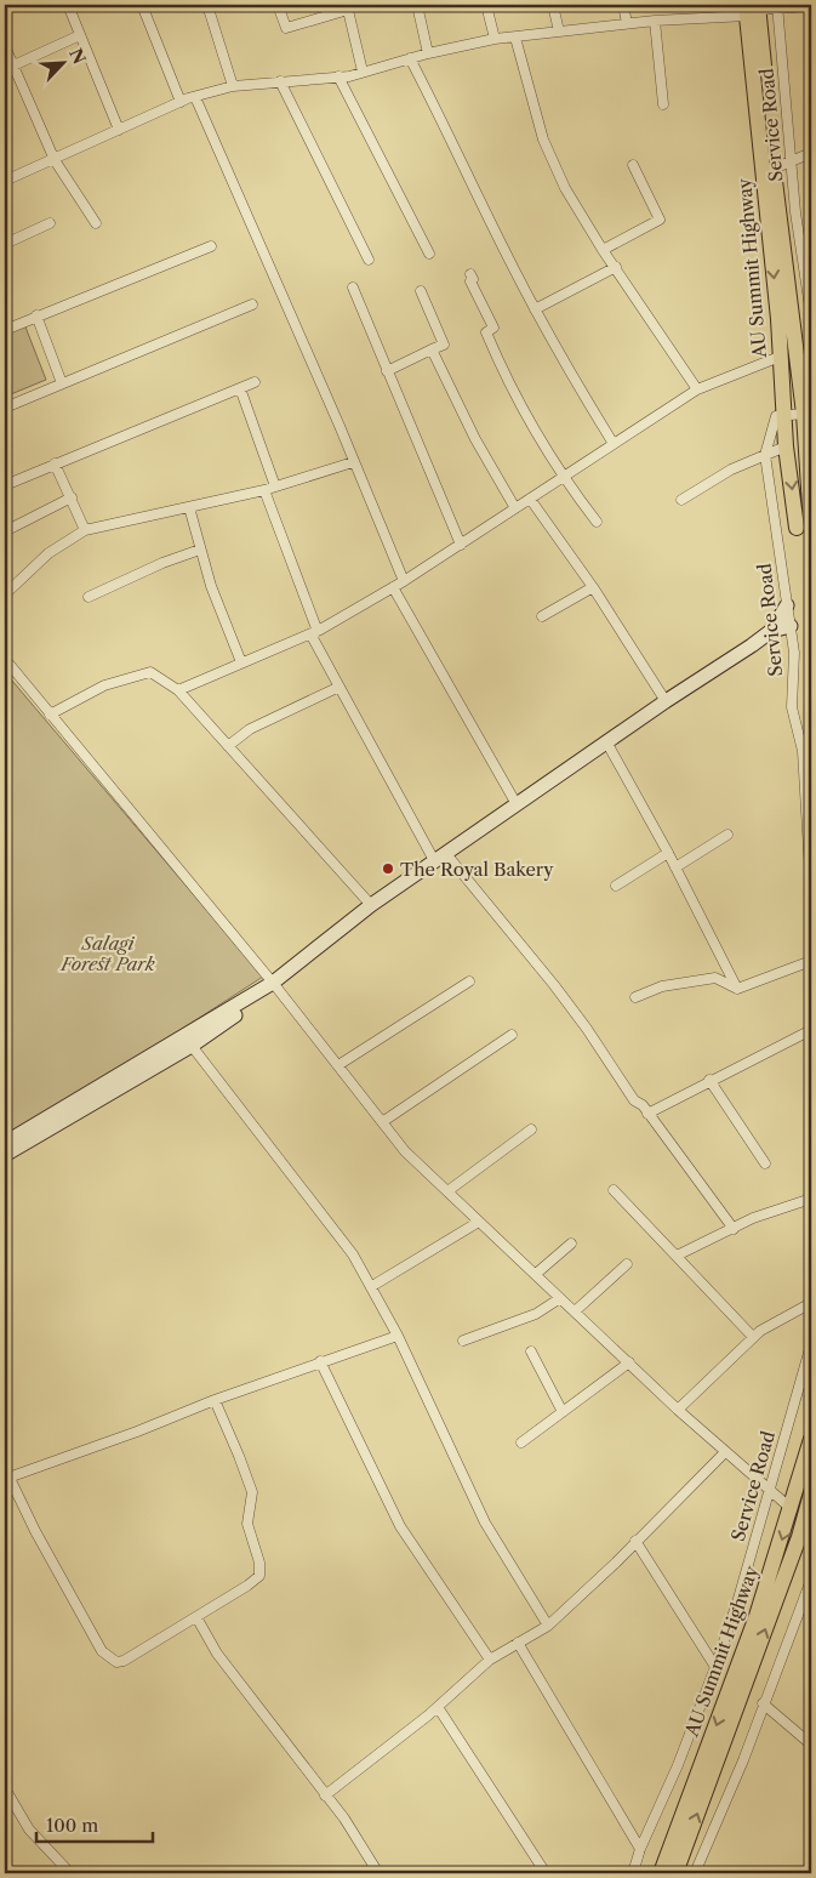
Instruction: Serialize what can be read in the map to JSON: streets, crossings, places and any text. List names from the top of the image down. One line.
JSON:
{"streets":{"main road":["AU Summit Highway"],"street":["Service Road"]},"parks":["Salagi Forest Park"],"places":["The Royal Bakery"],"scale_bar":"100 m","north":"top right"}
